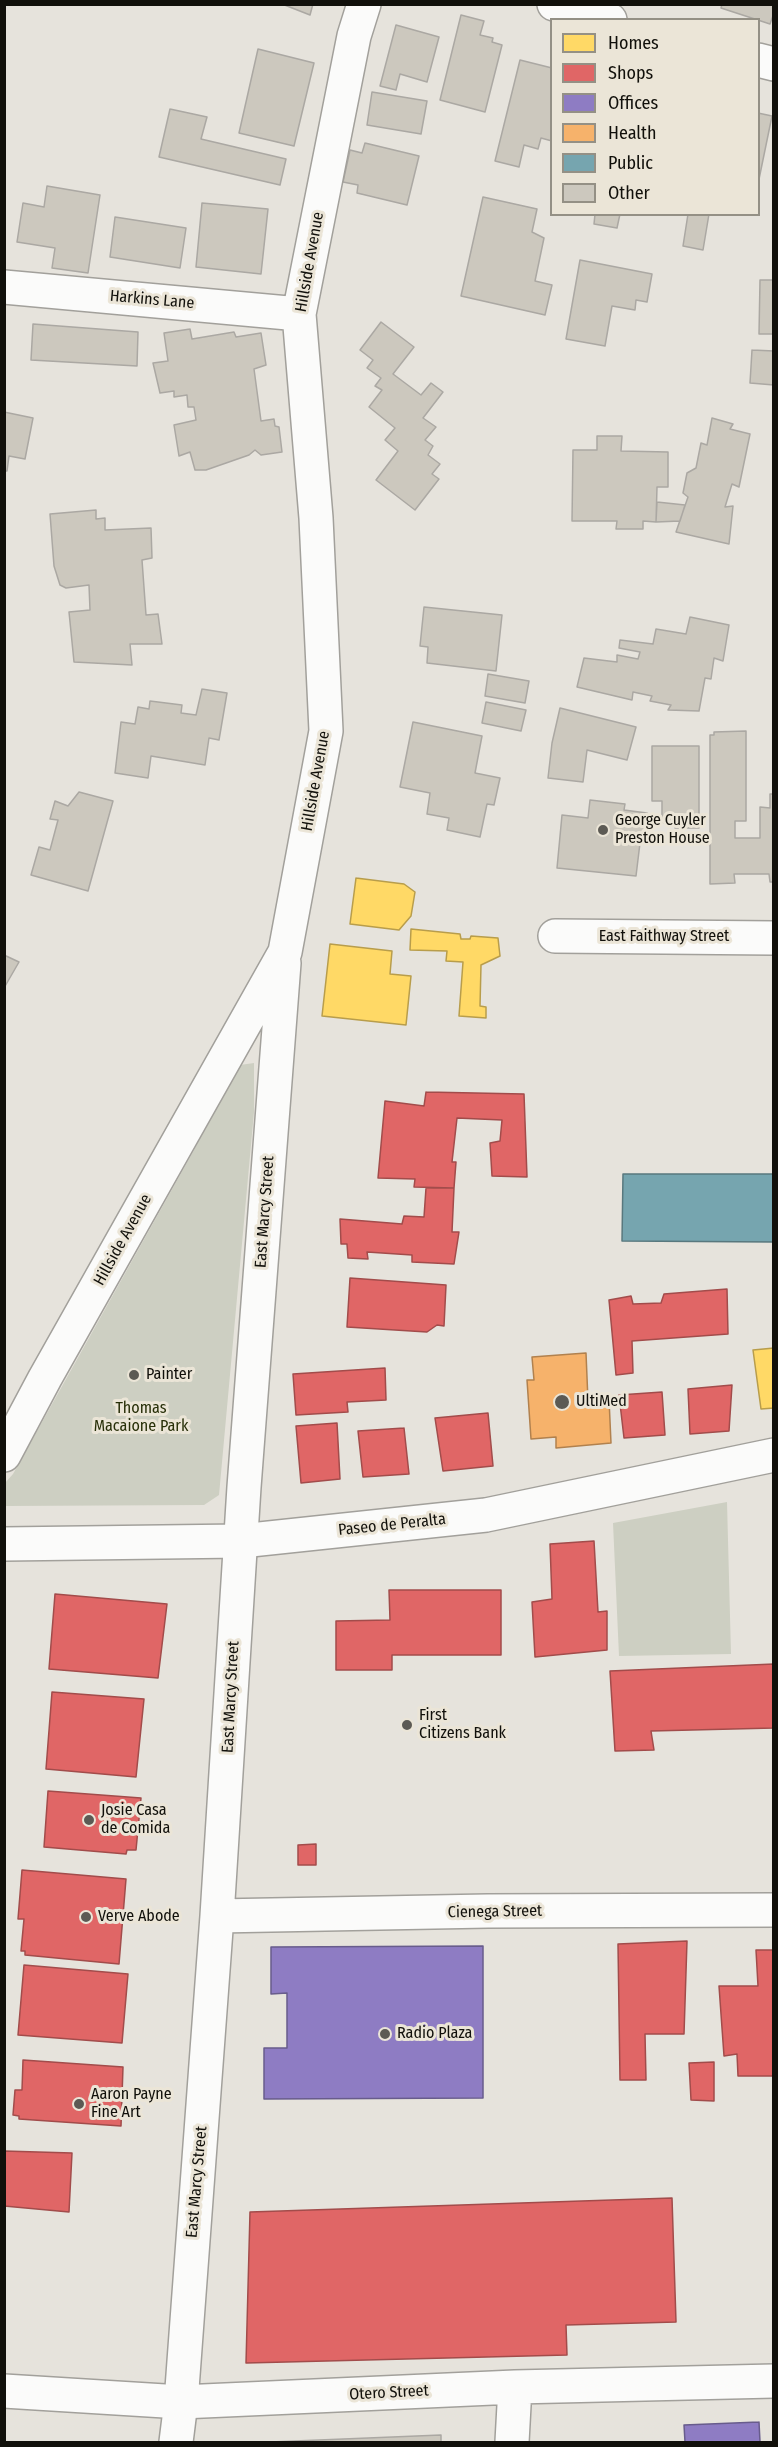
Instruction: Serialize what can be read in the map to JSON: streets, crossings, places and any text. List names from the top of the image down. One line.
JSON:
{"streets":{"street":["Hillside Avenue","Harkins Lane","East Faithway Street","East Marcy Street","Paseo de Peralta","Cienega Street","Otero Street"]},"crossings":[["Hillside Avenue","Harkins Lane"],["Hillside Avenue","East Marcy Street"],["East Marcy Street","Paseo de Peralta"],["East Marcy Street","Cienega Street"],["East Marcy Street","Otero Street"]],"parks":["Thomas Macaione Park"],"places":["George Cuyler Preston House","Painter","UltiMed","First Citizens Bank","Josie Casa de Comida","Verve Abode","Radio Plaza","Aaron Payne Fine Art"],"legend":["Homes","Shops","Offices","Health","Public","Other"]}
